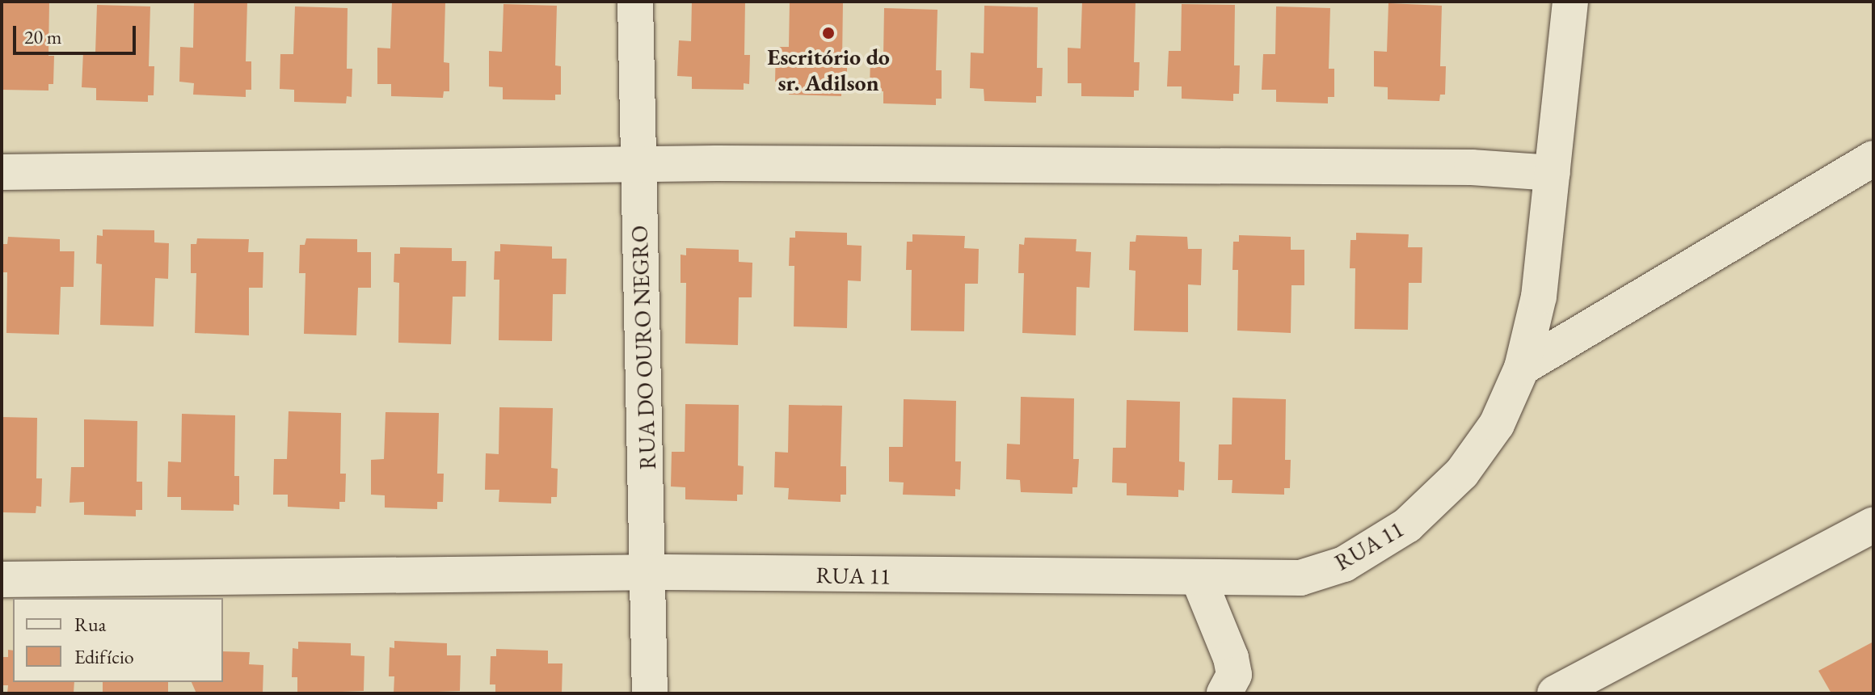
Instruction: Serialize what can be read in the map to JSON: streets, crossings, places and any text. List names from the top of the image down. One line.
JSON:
{"streets":{"street":["RUA DO OURO NEGRO","RUA 11"]},"crossings":[["RUA DO OURO NEGRO","RUA 11"]],"places":["Escritório do sr. Adilson"],"legend":["Rua","Edifício"],"scale_bar":"20 m"}
